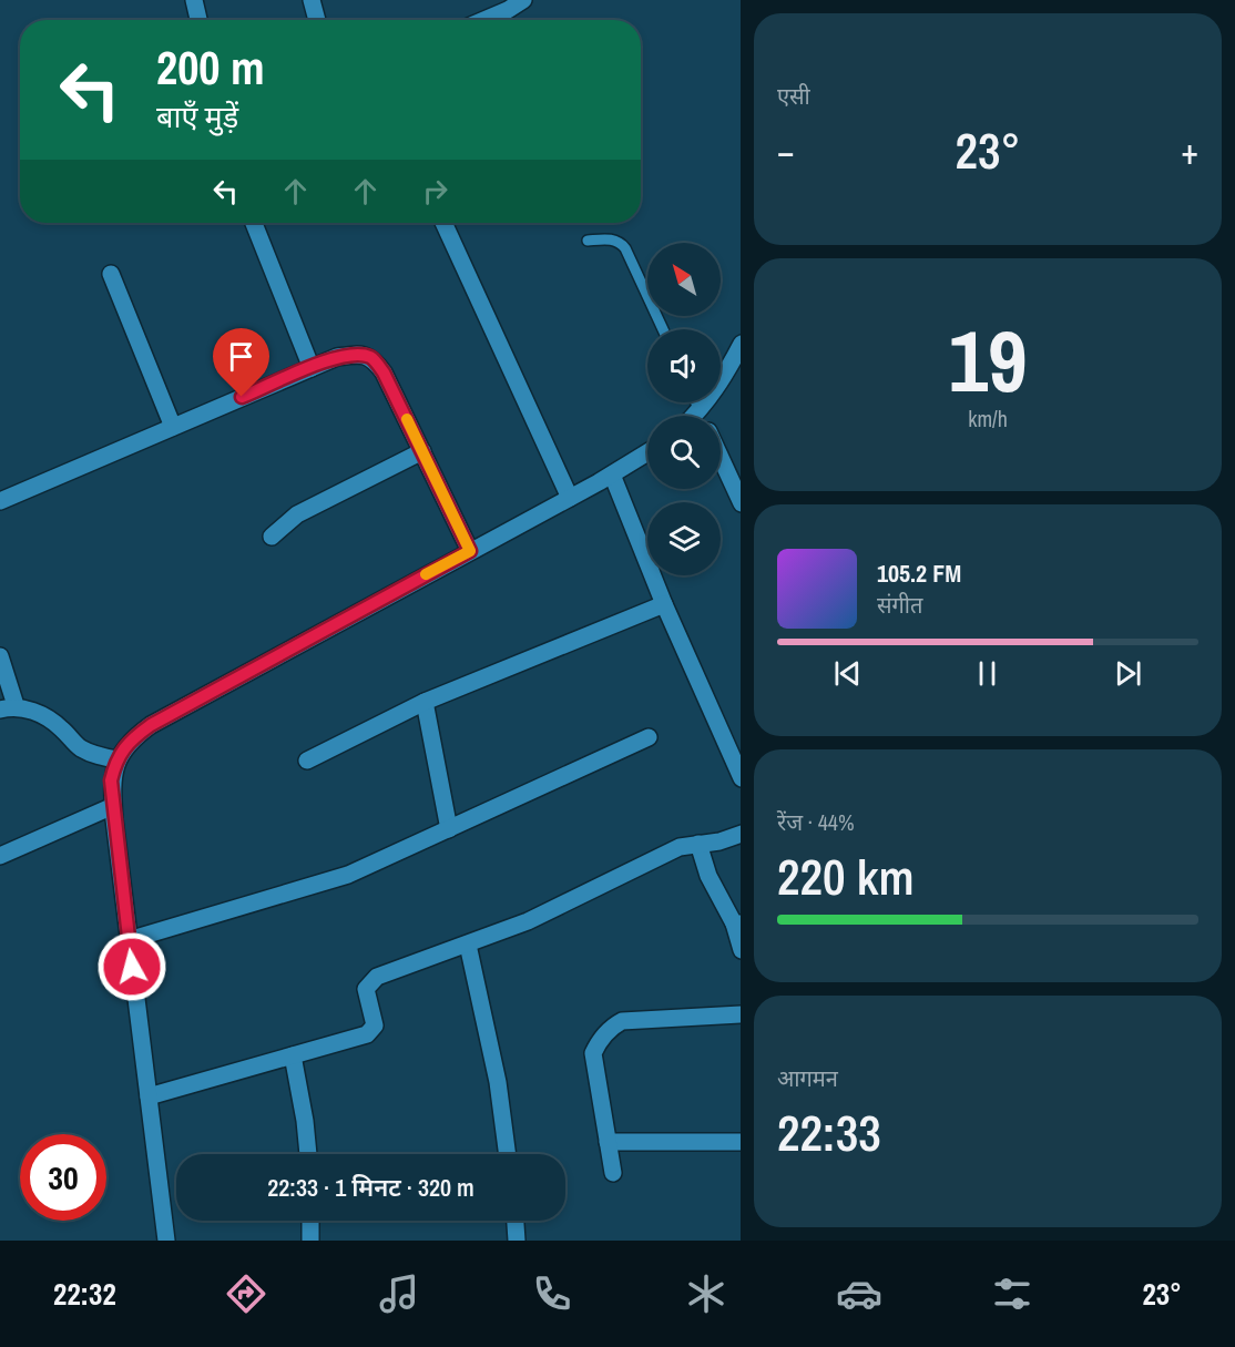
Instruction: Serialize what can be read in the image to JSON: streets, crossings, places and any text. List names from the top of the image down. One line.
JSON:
{"north":"top left","page":{"tile":["एसी",["19","km/h"],["रेंज · 44%","220 km"],["आगमन","22:33"]],"turn":["200 m","बाएँ मुड़ें"],"heat":["−","23°","+"],"song":["105.2 FM","संगीत"],"limit":"30","trip":"22:33 · 1 मिनट · 320 m","tabs":["22:32","23°"]}}
